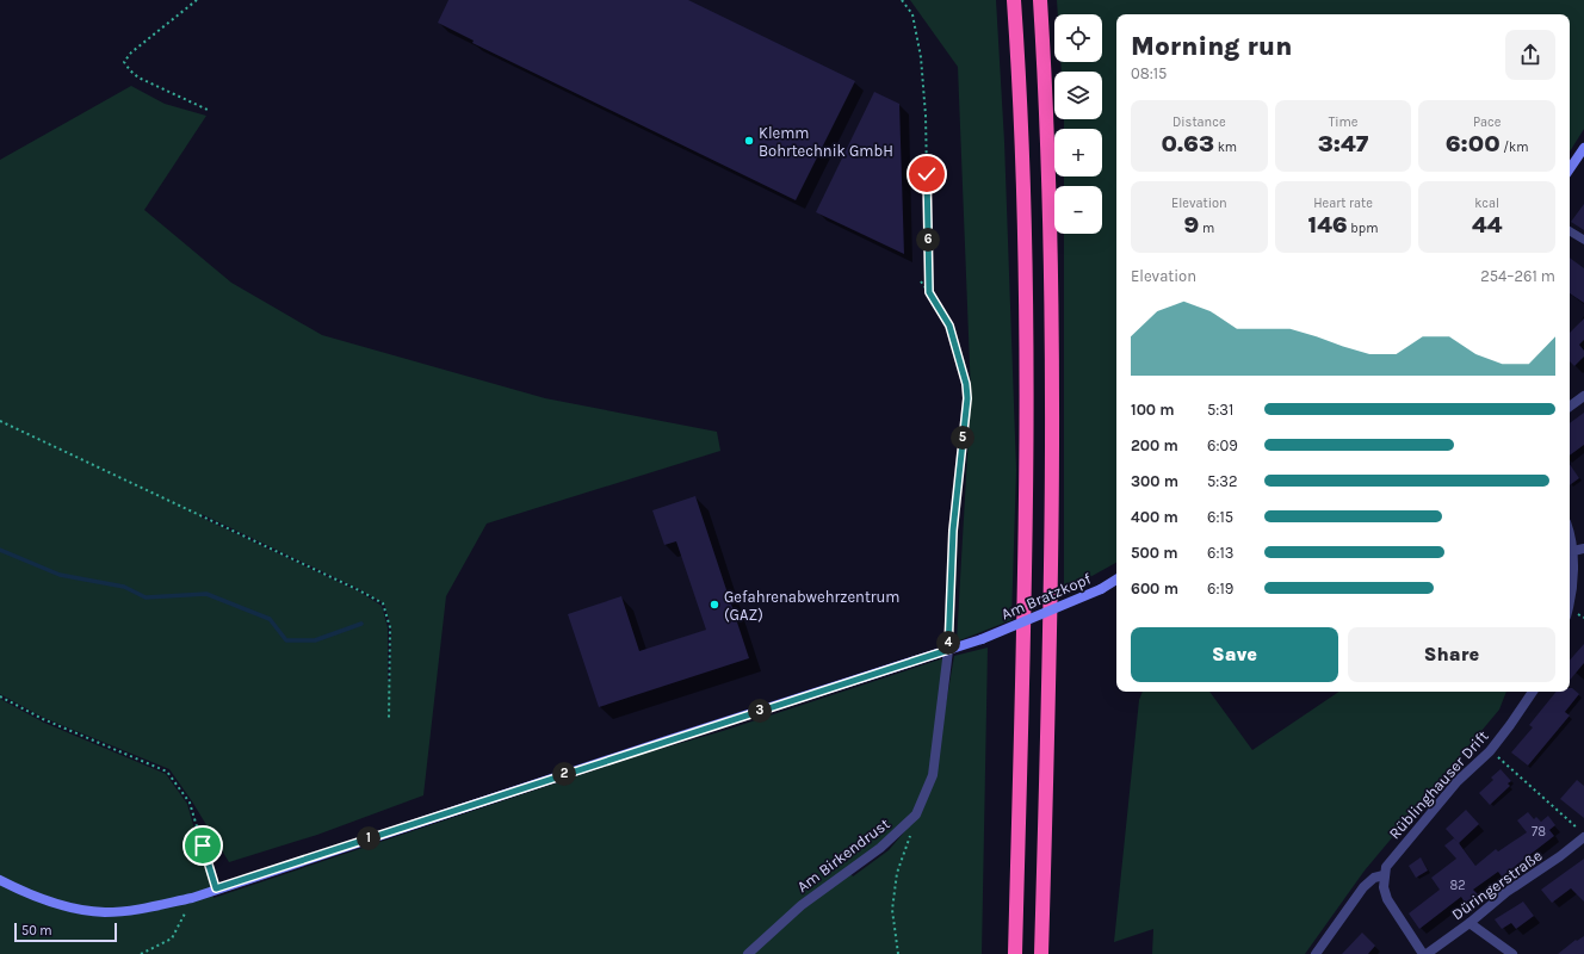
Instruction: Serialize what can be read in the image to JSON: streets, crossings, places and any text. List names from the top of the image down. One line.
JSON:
{"streets":{"street":["Am Bratzkopf","Rüblinghauser Drift","Am Birkendrust","Düringerstraße"]},"crossings":[["Am Bratzkopf","Am Birkendrust"]],"places":["Klemm Bohrtechnik GmbH","Gefahrenabwehrzentrum (GAZ)"],"house_numbers":["78","82"],"scale_bar":"50 m","page":{"map_buttons":["+","−"],"heading":["Morning run","08:15"],"stats":[["Distance","0.63 km"],["Time","3:47"],["Pace","6:00 /km"],["Elevation","9 m"],["Heart rate","146 bpm"],["kcal","44"]],"pins":["6","5","4","3","2","1"],"chart":["Elevation","254–261 m"],"list":[{"name":"100 m","note":"5:31"},{"name":"200 m","note":"6:09"},{"name":"300 m","note":"5:32"},{"name":"400 m","note":"6:15"},{"name":"500 m","note":"6:13"},{"name":"600 m","note":"6:19"}],"buttons":["Save","Share"],"scale":"50 m"}}
